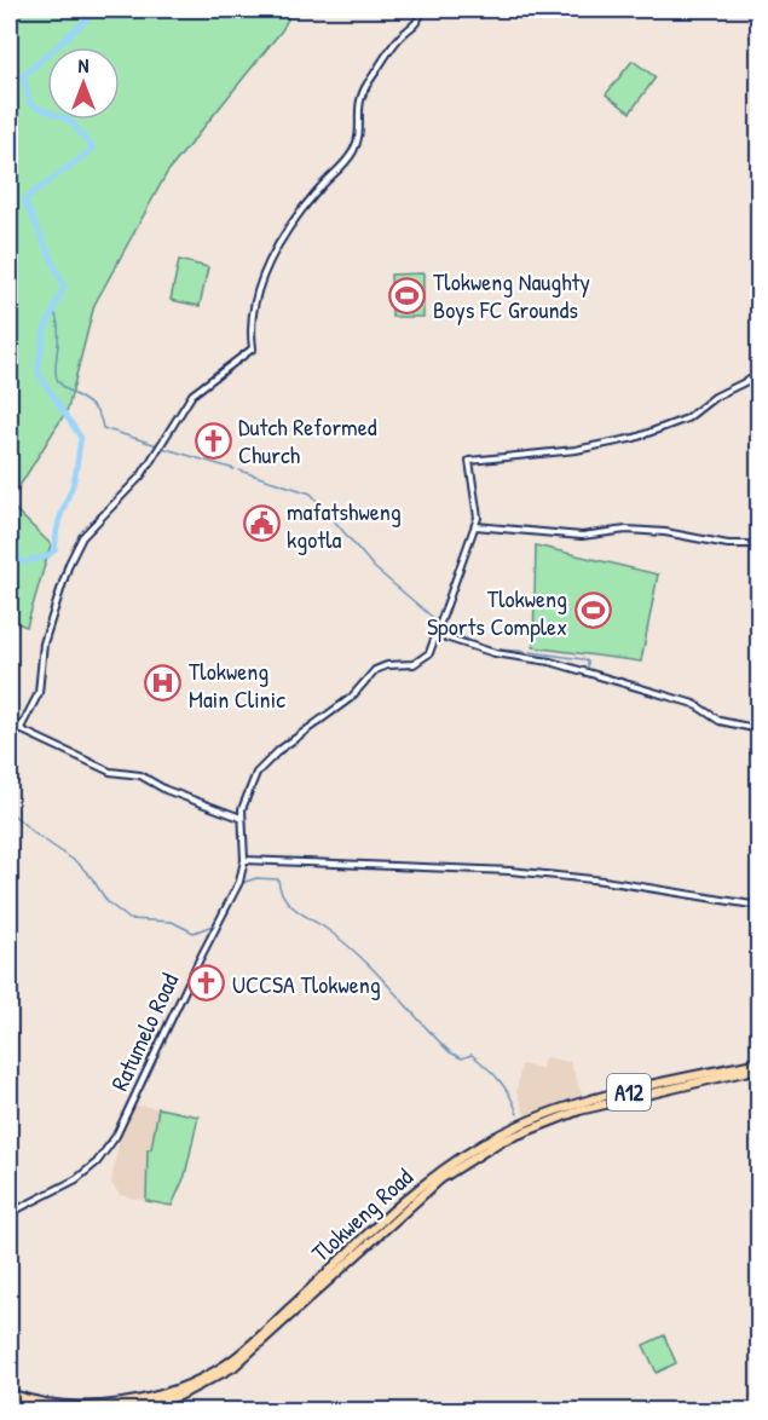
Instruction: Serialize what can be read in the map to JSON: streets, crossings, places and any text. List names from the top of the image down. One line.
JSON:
{"streets":{"main road":["A12","Tlokweng Road"],"street":["Ratumelo Road"]},"places":{"sports":["Tlokweng Naughty Boys FC Grounds","Tlokweng Sports Complex"],"church":["Dutch Reformed Church","UCCSA Tlokweng"],"public building":["mafatshweng kgotla"],"hospital":["Tlokweng Main Clinic"]},"north":"top"}
